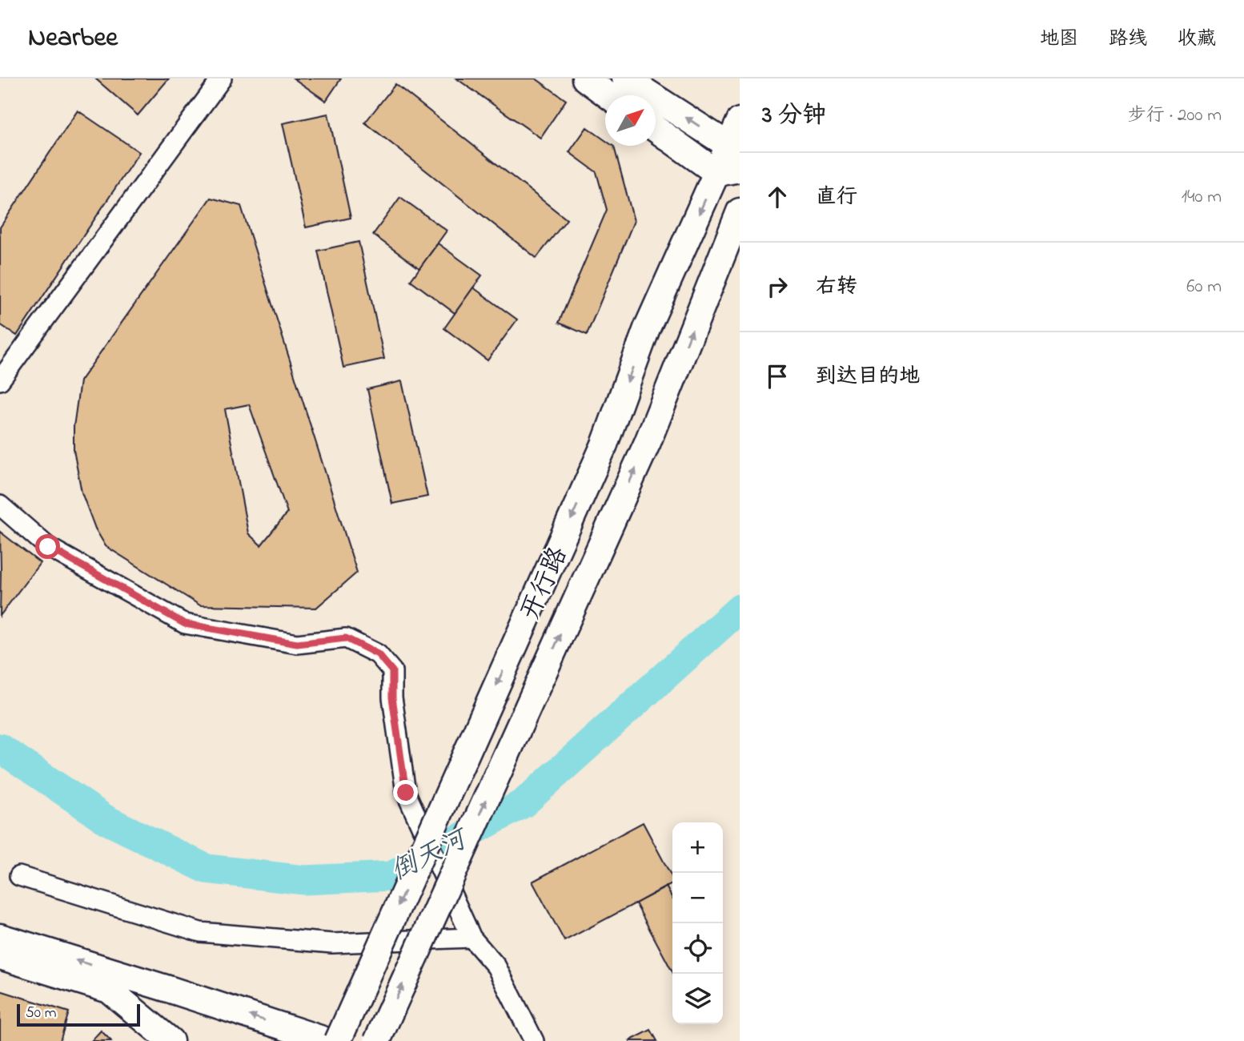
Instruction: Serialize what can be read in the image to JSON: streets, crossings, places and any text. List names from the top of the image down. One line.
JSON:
{"streets":{"main road":["开行路"]},"water":["倒天河"],"scale_bar":"50 m","north":"top right","page":{"header":"Nearbee","nav":["地图","路线","收藏"],"heading":["3 分钟","步行 · 200 m"],"list":[["直行","140 m"],["右转","60 m"],"到达目的地"],"map_buttons":["+","−"],"scale":"50 m"}}
